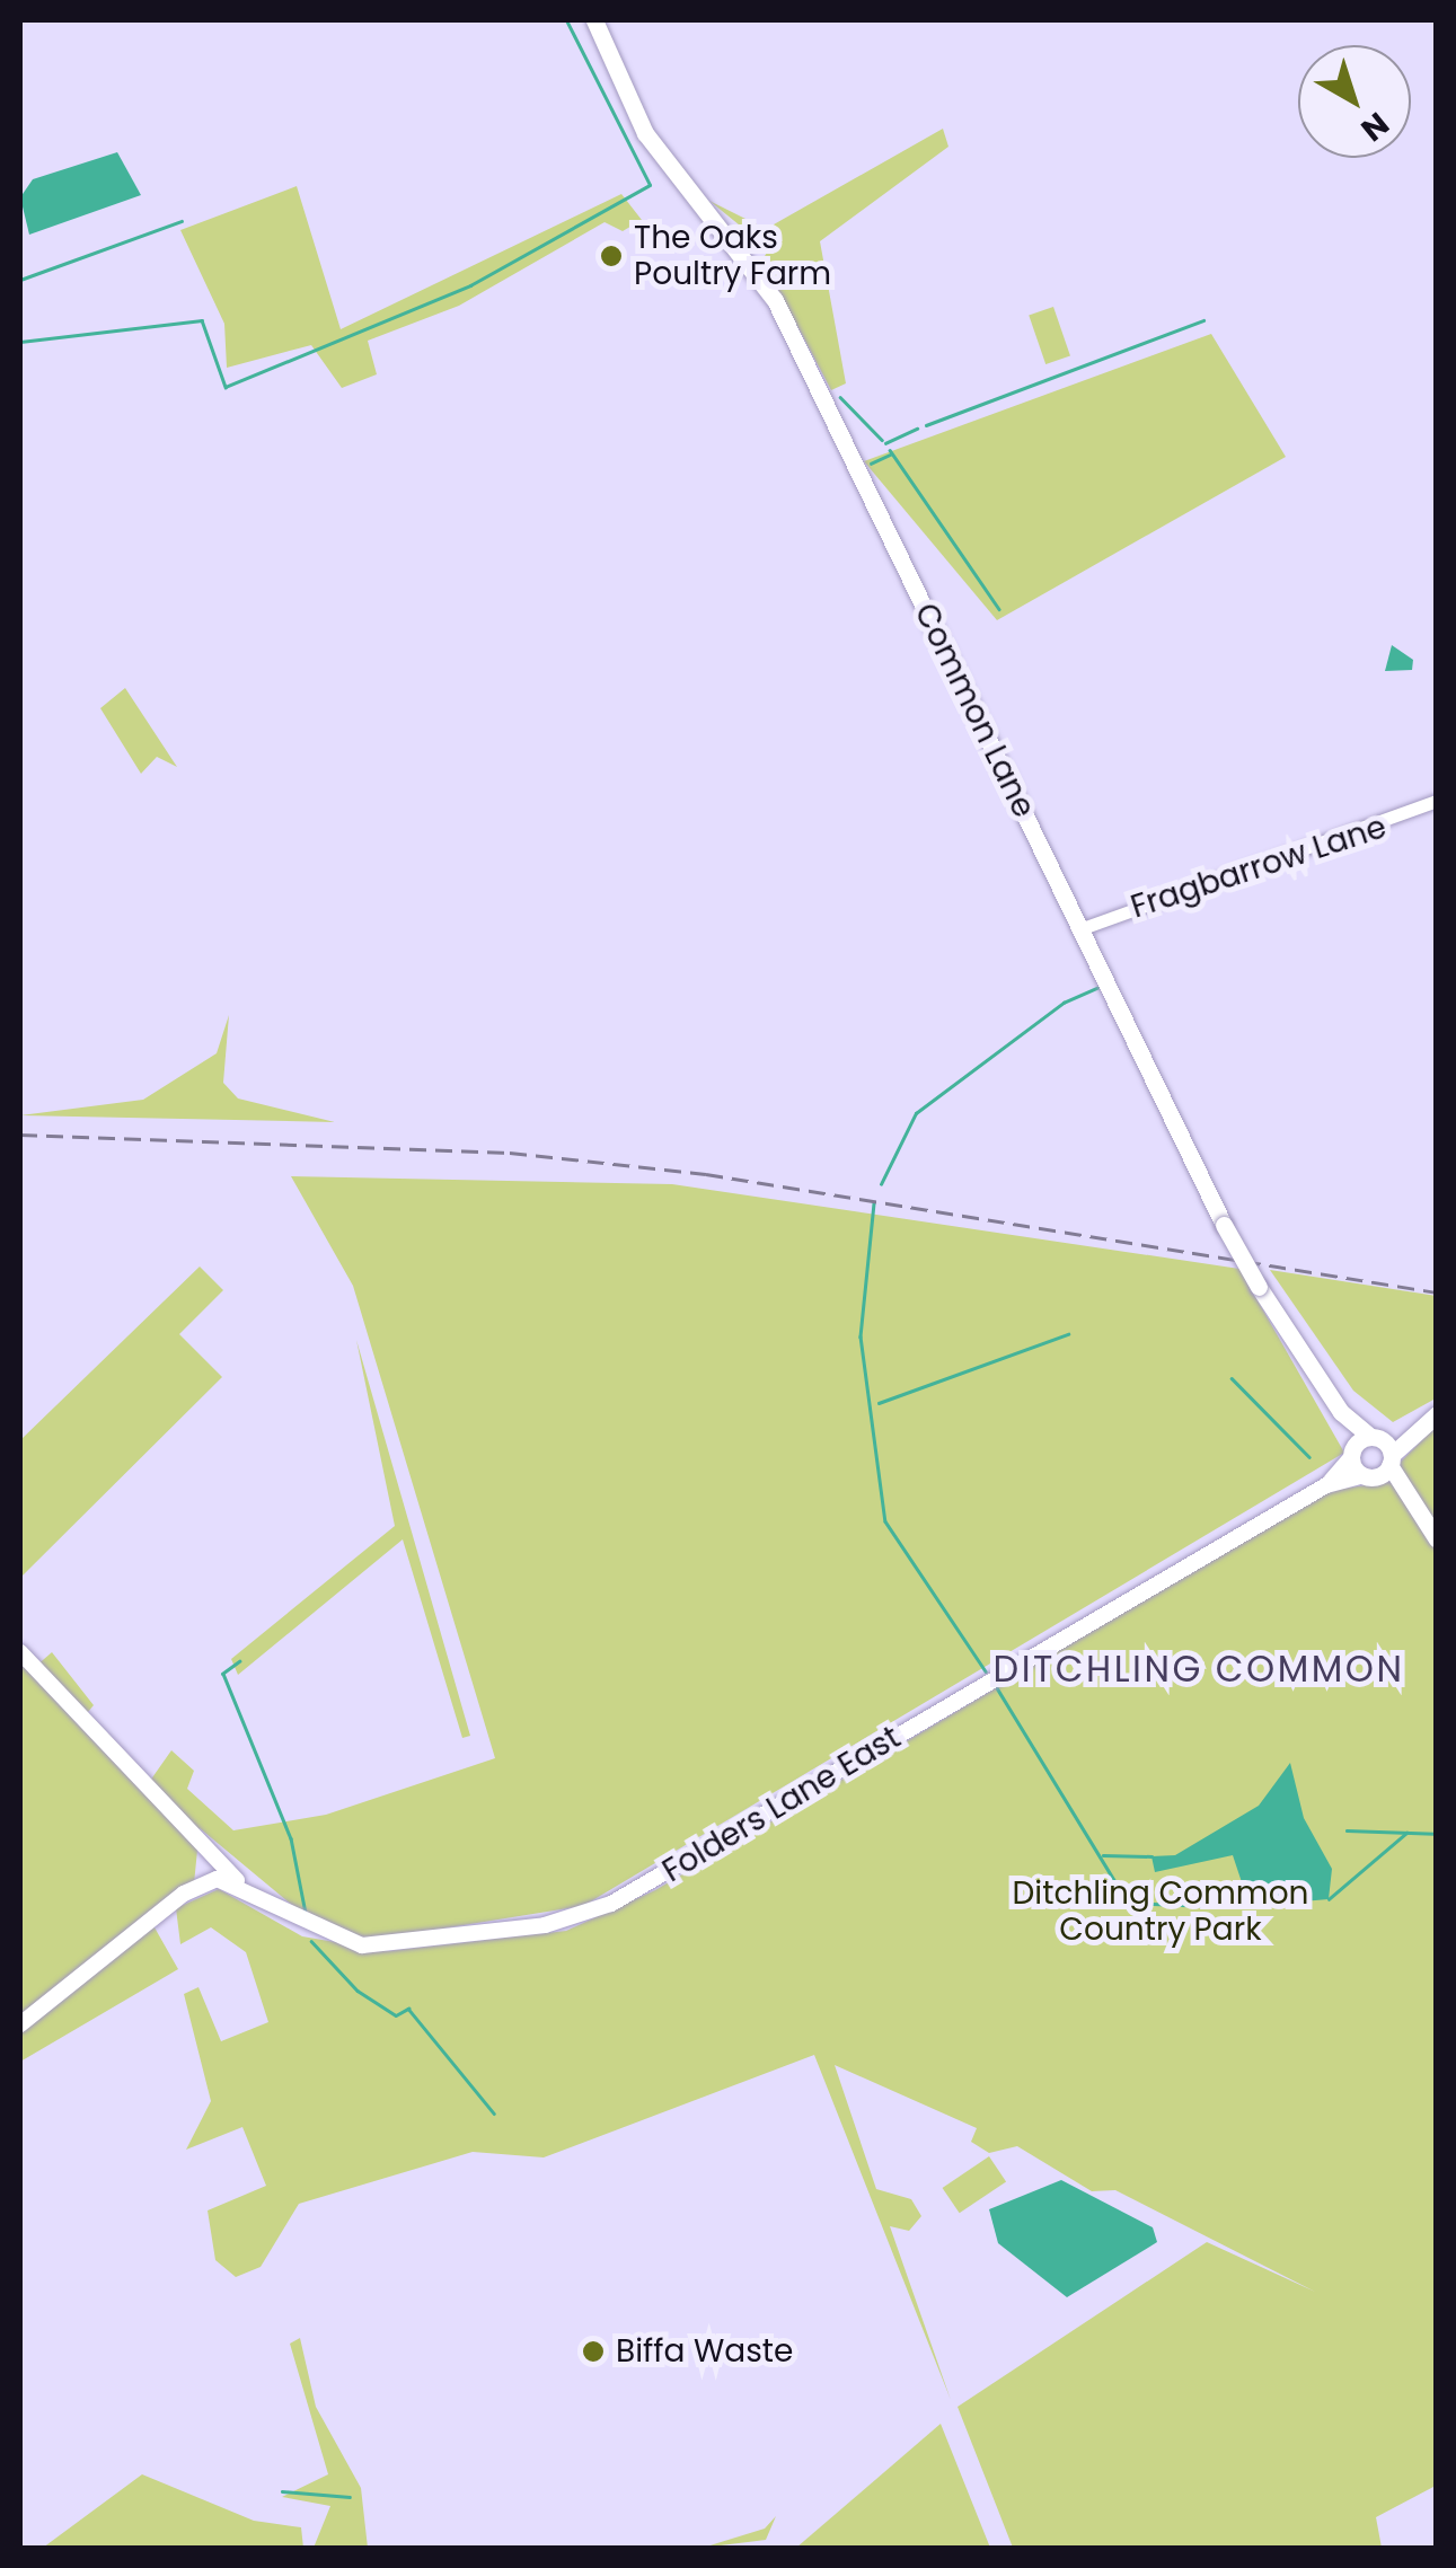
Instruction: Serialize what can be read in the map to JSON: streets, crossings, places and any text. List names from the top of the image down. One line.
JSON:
{"streets":{"main road":["Common Lane"],"street":["Fragbarrow Lane","Folders Lane East"]},"crossings":[["Common Lane","Fragbarrow Lane"],["Common Lane","Folders Lane East"]],"districts":["DITCHLING COMMON"],"parks":["Ditchling Common Country Park"],"places":["The Oaks Poultry Farm","Biffa Waste"],"north":"bottom right"}
